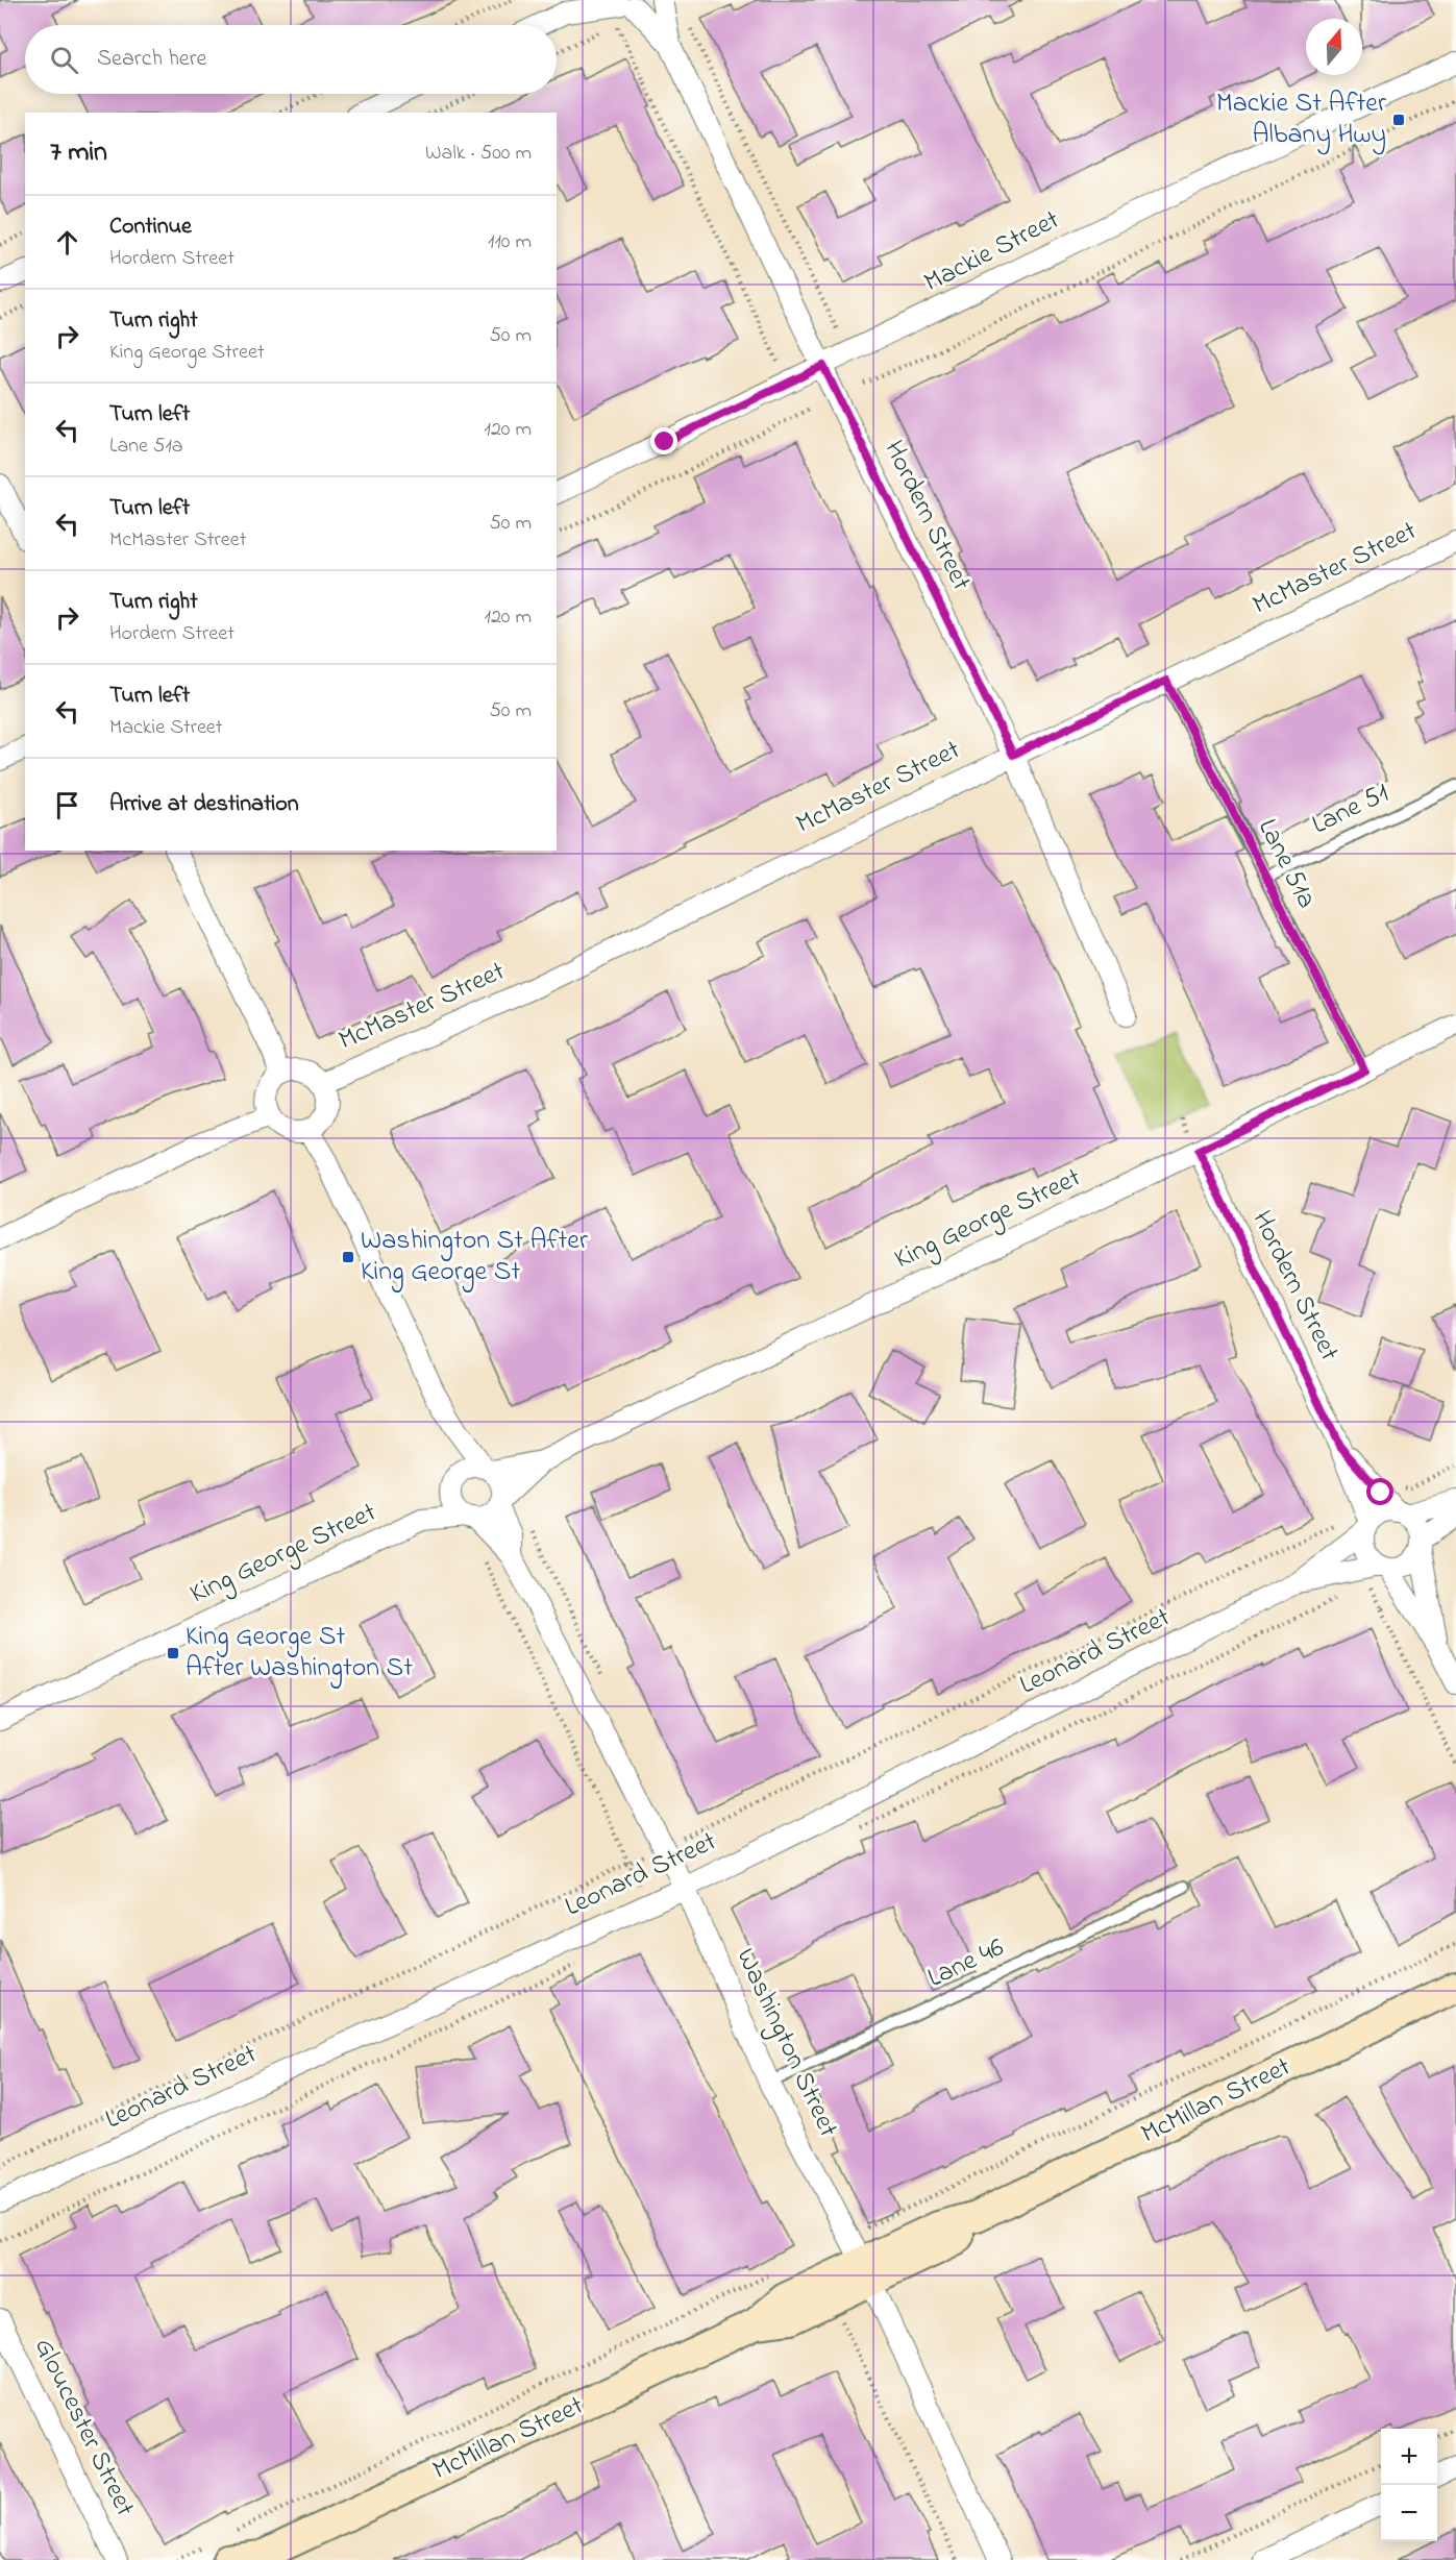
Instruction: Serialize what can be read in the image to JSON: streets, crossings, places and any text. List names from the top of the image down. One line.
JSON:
{"streets":{"main road":["McMillan Street"],"street":["Mackie Street","Hordern Street","McMaster Street","King George Street","Leonard Street","Washington Street","Gloucester Street"],"lane":["Lane 51","Lane 51a","Lane 46"]},"crossings":[["Mackie Street","Hordern Street"],["Hordern Street","McMaster Street"],["Hordern Street","King George Street"],["Hordern Street","Leonard Street"],["McMaster Street","Lane 51a"],["Lane 51","Lane 51a"],["Lane 51a","King George Street"],["King George Street","Washington Street"],["Leonard Street","Washington Street"],["Lane 46","Washington Street"],["Washington Street","McMillan Street"]],"places":{"transit":["Mackie St After Albany Hwy","Washington St After King George St","King George St After Washington St"]},"north":"top","page":{"search":"Search here","heading":["7 min","Walk · 500 m"],"list":[["Continue","Hordern Street","110 m"],["Turn right","King George Street","50 m"],["Turn left","Lane 51a","120 m"],["Turn left","McMaster Street","50 m"],["Turn right","Hordern Street","120 m"],["Turn left","Mackie Street","50 m"],"Arrive at destination"],"map_buttons":["+","−"]}}
